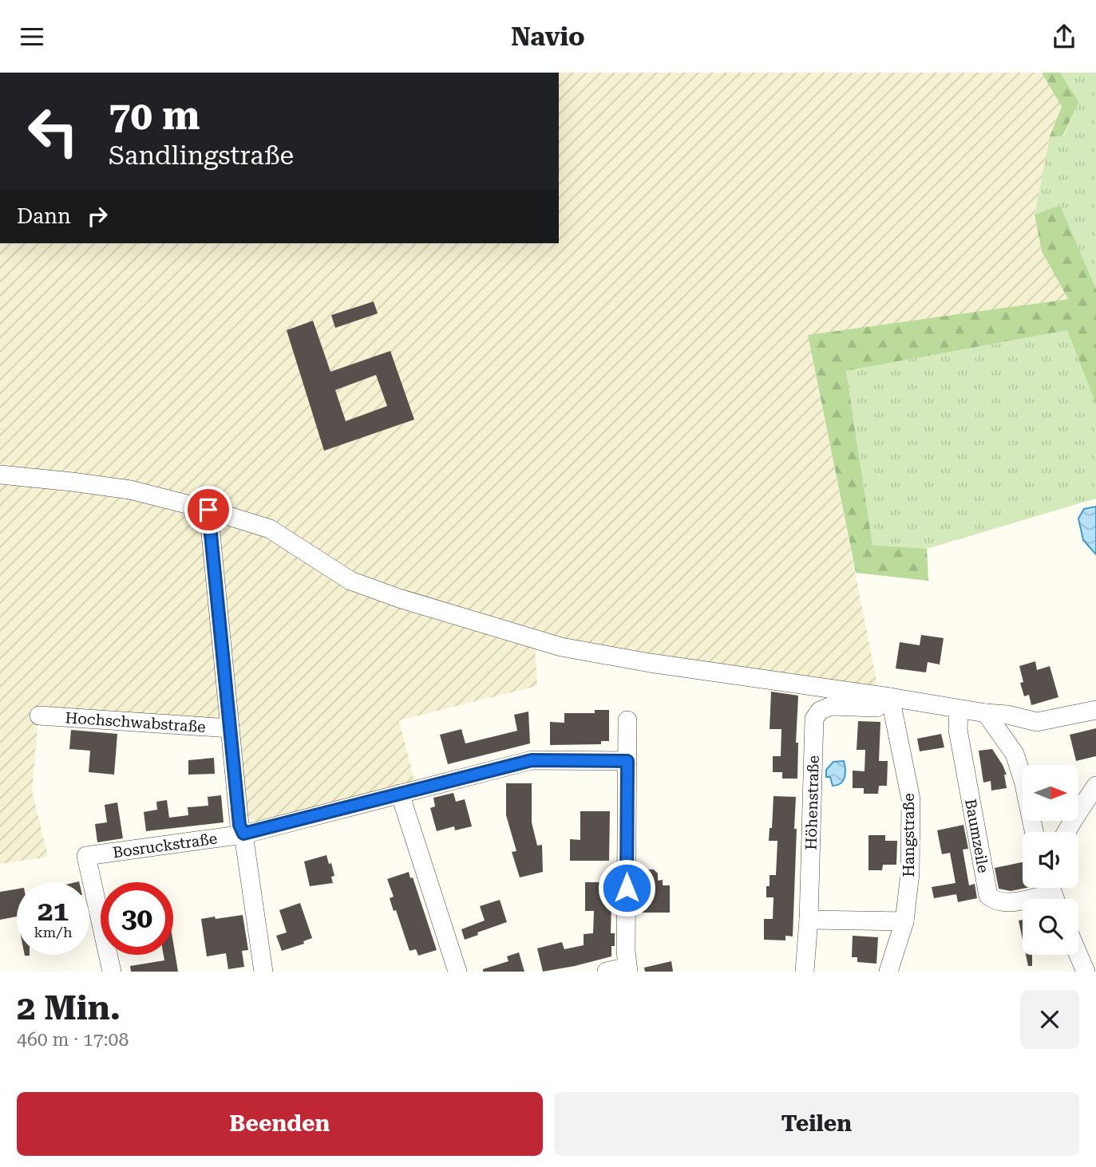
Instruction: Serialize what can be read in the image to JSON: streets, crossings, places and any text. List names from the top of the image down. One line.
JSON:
{"streets":{"street":["Hochschwabstraße","Höhenstraße","Hangstraße","Baumzeile","Bosruckstraße"]},"crossings":[["Höhenstraße","Hangstraße"]],"north":"right","page":{"header":"Navio","turn":["70 m","Sandlingstraße"],"then":"Dann","speed":"21 km/h","limit":"30","heading":["2 Min.","460 m · 17:08"],"buttons":["Beenden","Teilen"]}}
